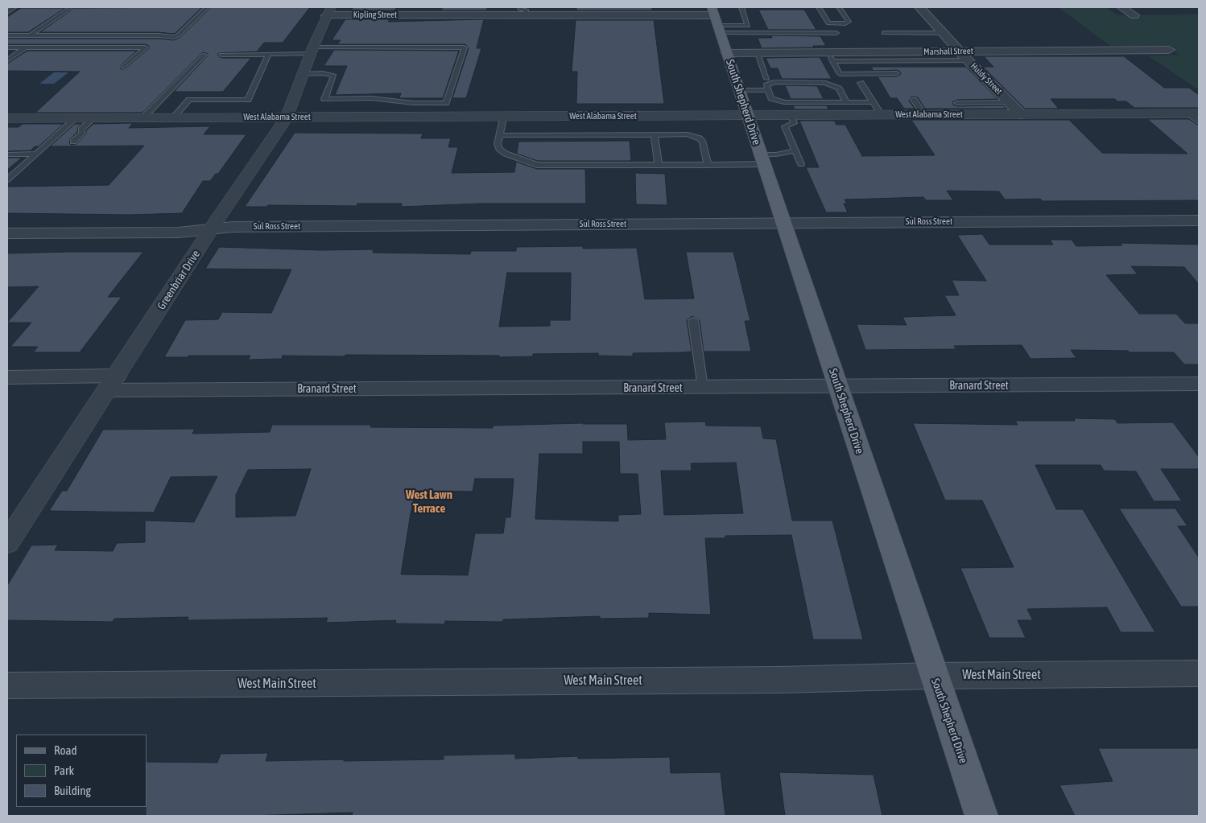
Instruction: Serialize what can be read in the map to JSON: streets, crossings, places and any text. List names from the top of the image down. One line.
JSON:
{"streets":{"main road":["South Shepherd Drive"],"street":["Kipling Street","Marshall Street","Huldy Street","West Alabama Street","Sul Ross Street","Greenbriar Drive","Branard Street","West Main Street"]},"crossings":[["Kipling Street","South Shepherd Drive"],["Kipling Street","Greenbriar Drive"],["Marshall Street","Huldy Street"],["Marshall Street","South Shepherd Drive"],["Huldy Street","West Alabama Street"],["South Shepherd Drive","West Alabama Street"],["South Shepherd Drive","Sul Ross Street"],["South Shepherd Drive","Branard Street"],["South Shepherd Drive","West Main Street"],["West Alabama Street","Greenbriar Drive"],["Sul Ross Street","Greenbriar Drive"],["Greenbriar Drive","Branard Street"]],"districts":["West Lawn Terrace"],"legend":["Road","Park","Building"]}
